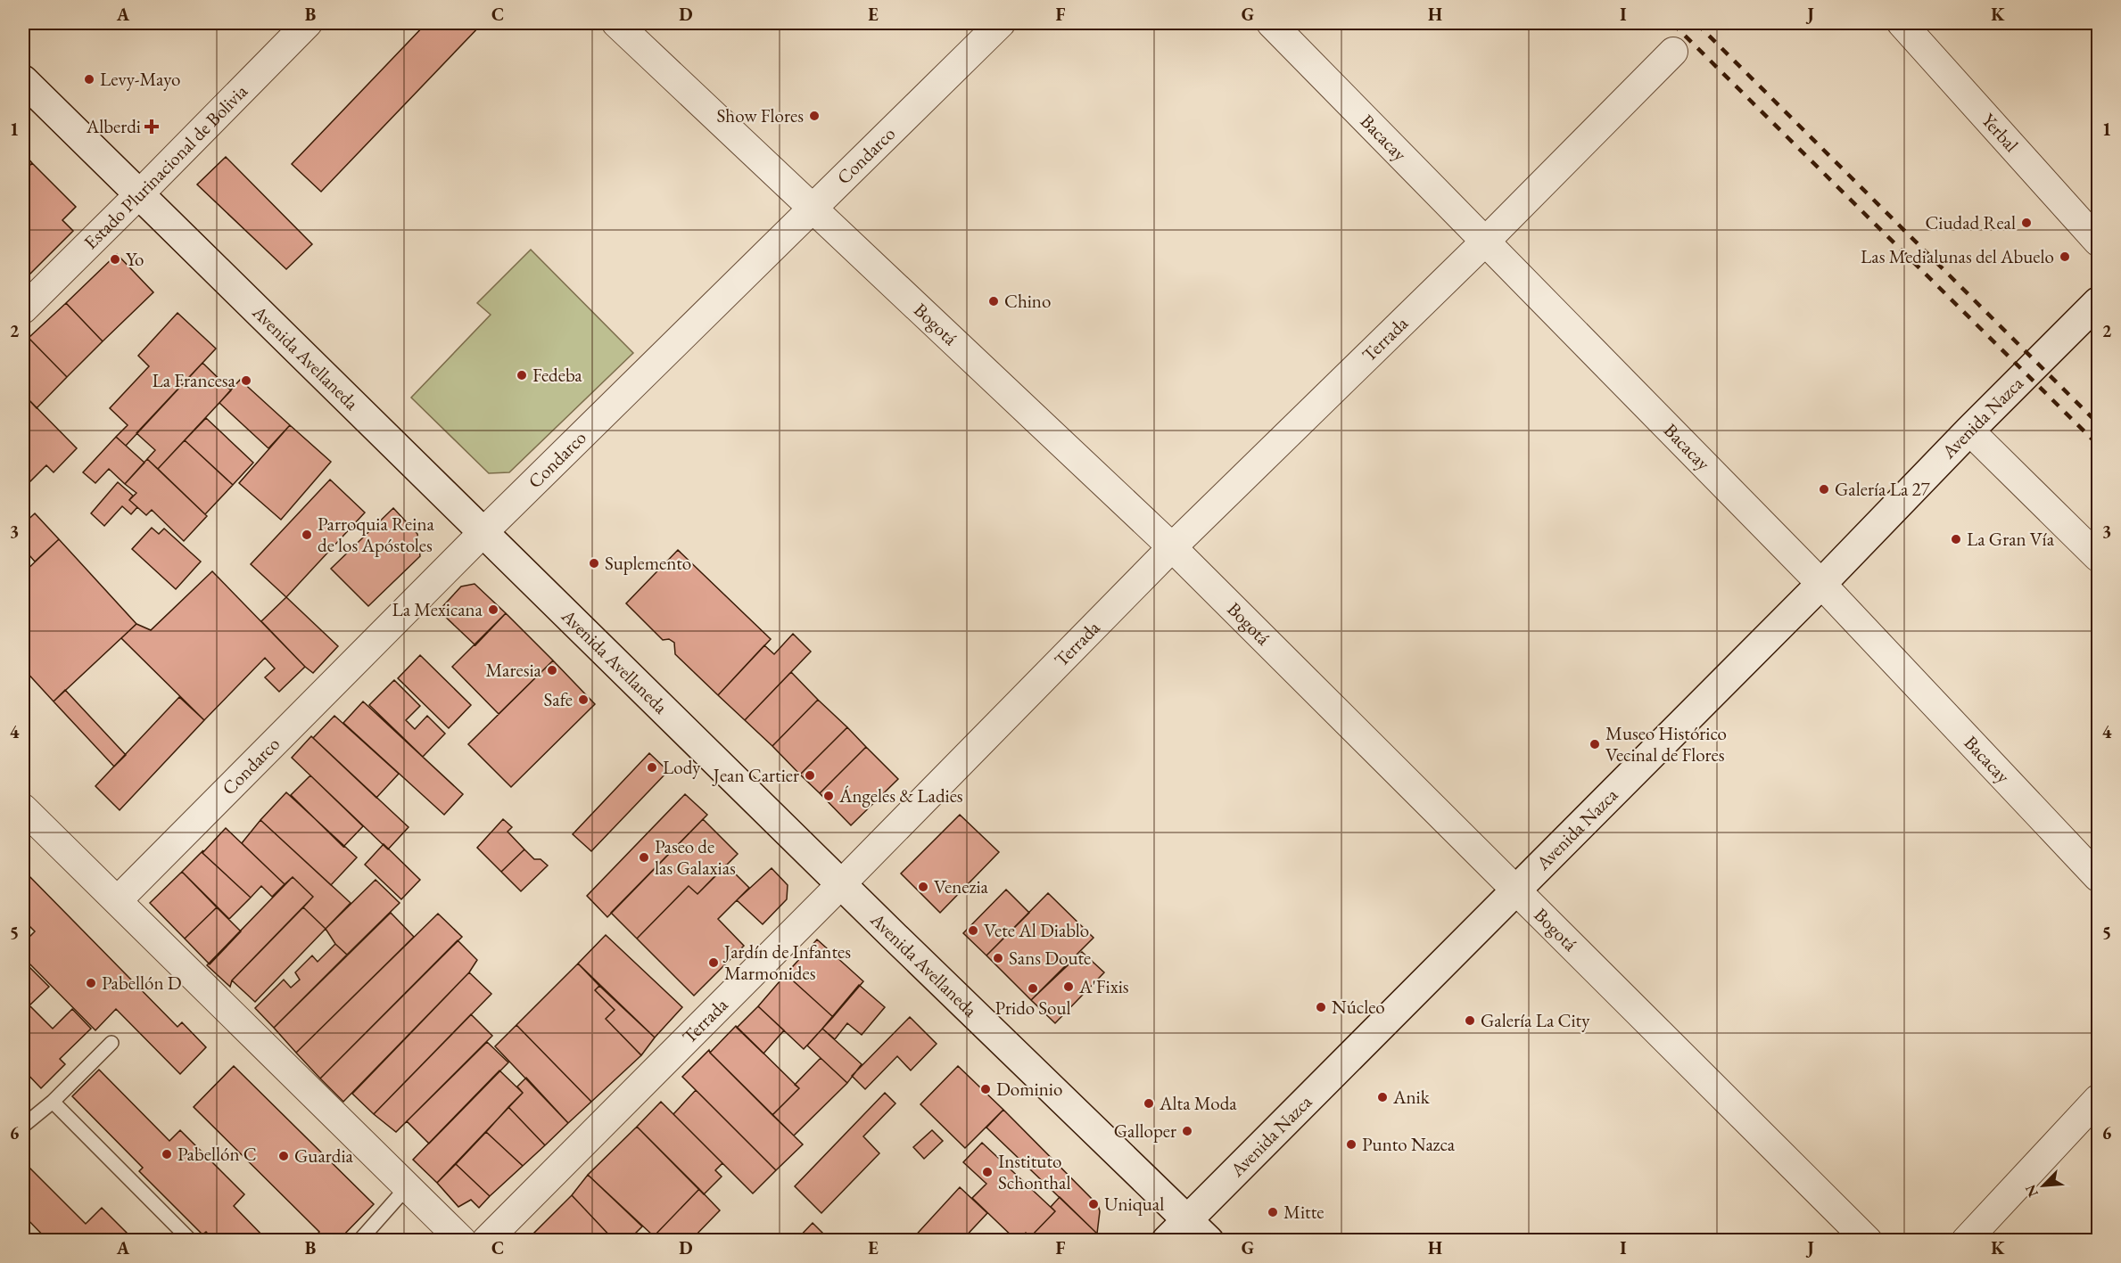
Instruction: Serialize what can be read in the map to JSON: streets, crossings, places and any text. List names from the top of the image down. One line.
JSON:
{"streets":{"main road":["Avenida Avellaneda","Avenida Nazca"],"street":["Yerbal","Bacacay","Condarco","Estado Plurinacional de Bolivia","Bogotá","Terrada"]},"crossings":[["Bacacay","Terrada"],["Bacacay","Avenida Nazca"],["Condarco","Bogotá"],["Condarco","Avenida Avellaneda"],["Estado Plurinacional de Bolivia","Avenida Avellaneda"],["Bogotá","Terrada"],["Bogotá","Avenida Nazca"],["Terrada","Avenida Avellaneda"],["Avenida Avellaneda","Avenida Nazca"]],"places":{"other":["Levy-Mayo","Show Flores","Ciudad Real","Las Medialunas del Abuelo","Yo","Chino","Fedeba","La Francesa","Galería La 27","Parroquia Reina de los Apóstoles","La Gran Vía","Suplemento","La Mexicana","Maresia","Safe","Museo Histórico Vecinal de Flores","Lody","Jean Cartier","Ángeles & Ladies","Paseo de las Galaxias","Venezia","Vete Al Diablo","Sans Doute","Jardín de Infantes Marmonides","Pabellón D","A'Fixis","Prido Soul","Núcleo","Galería La City","Dominio","Anik","Alta Moda","Galloper","Punto Nazca","Pabellón C","Guardia","Instituto Schonthal","Uniqual","Mitte"],"health":["Alberdi"]},"north":"bottom left","grid":{"columns":["A","B","C","D","E","F","G","H","I","J","K"],"rows":["1","2","3","4","5","6"]}}
